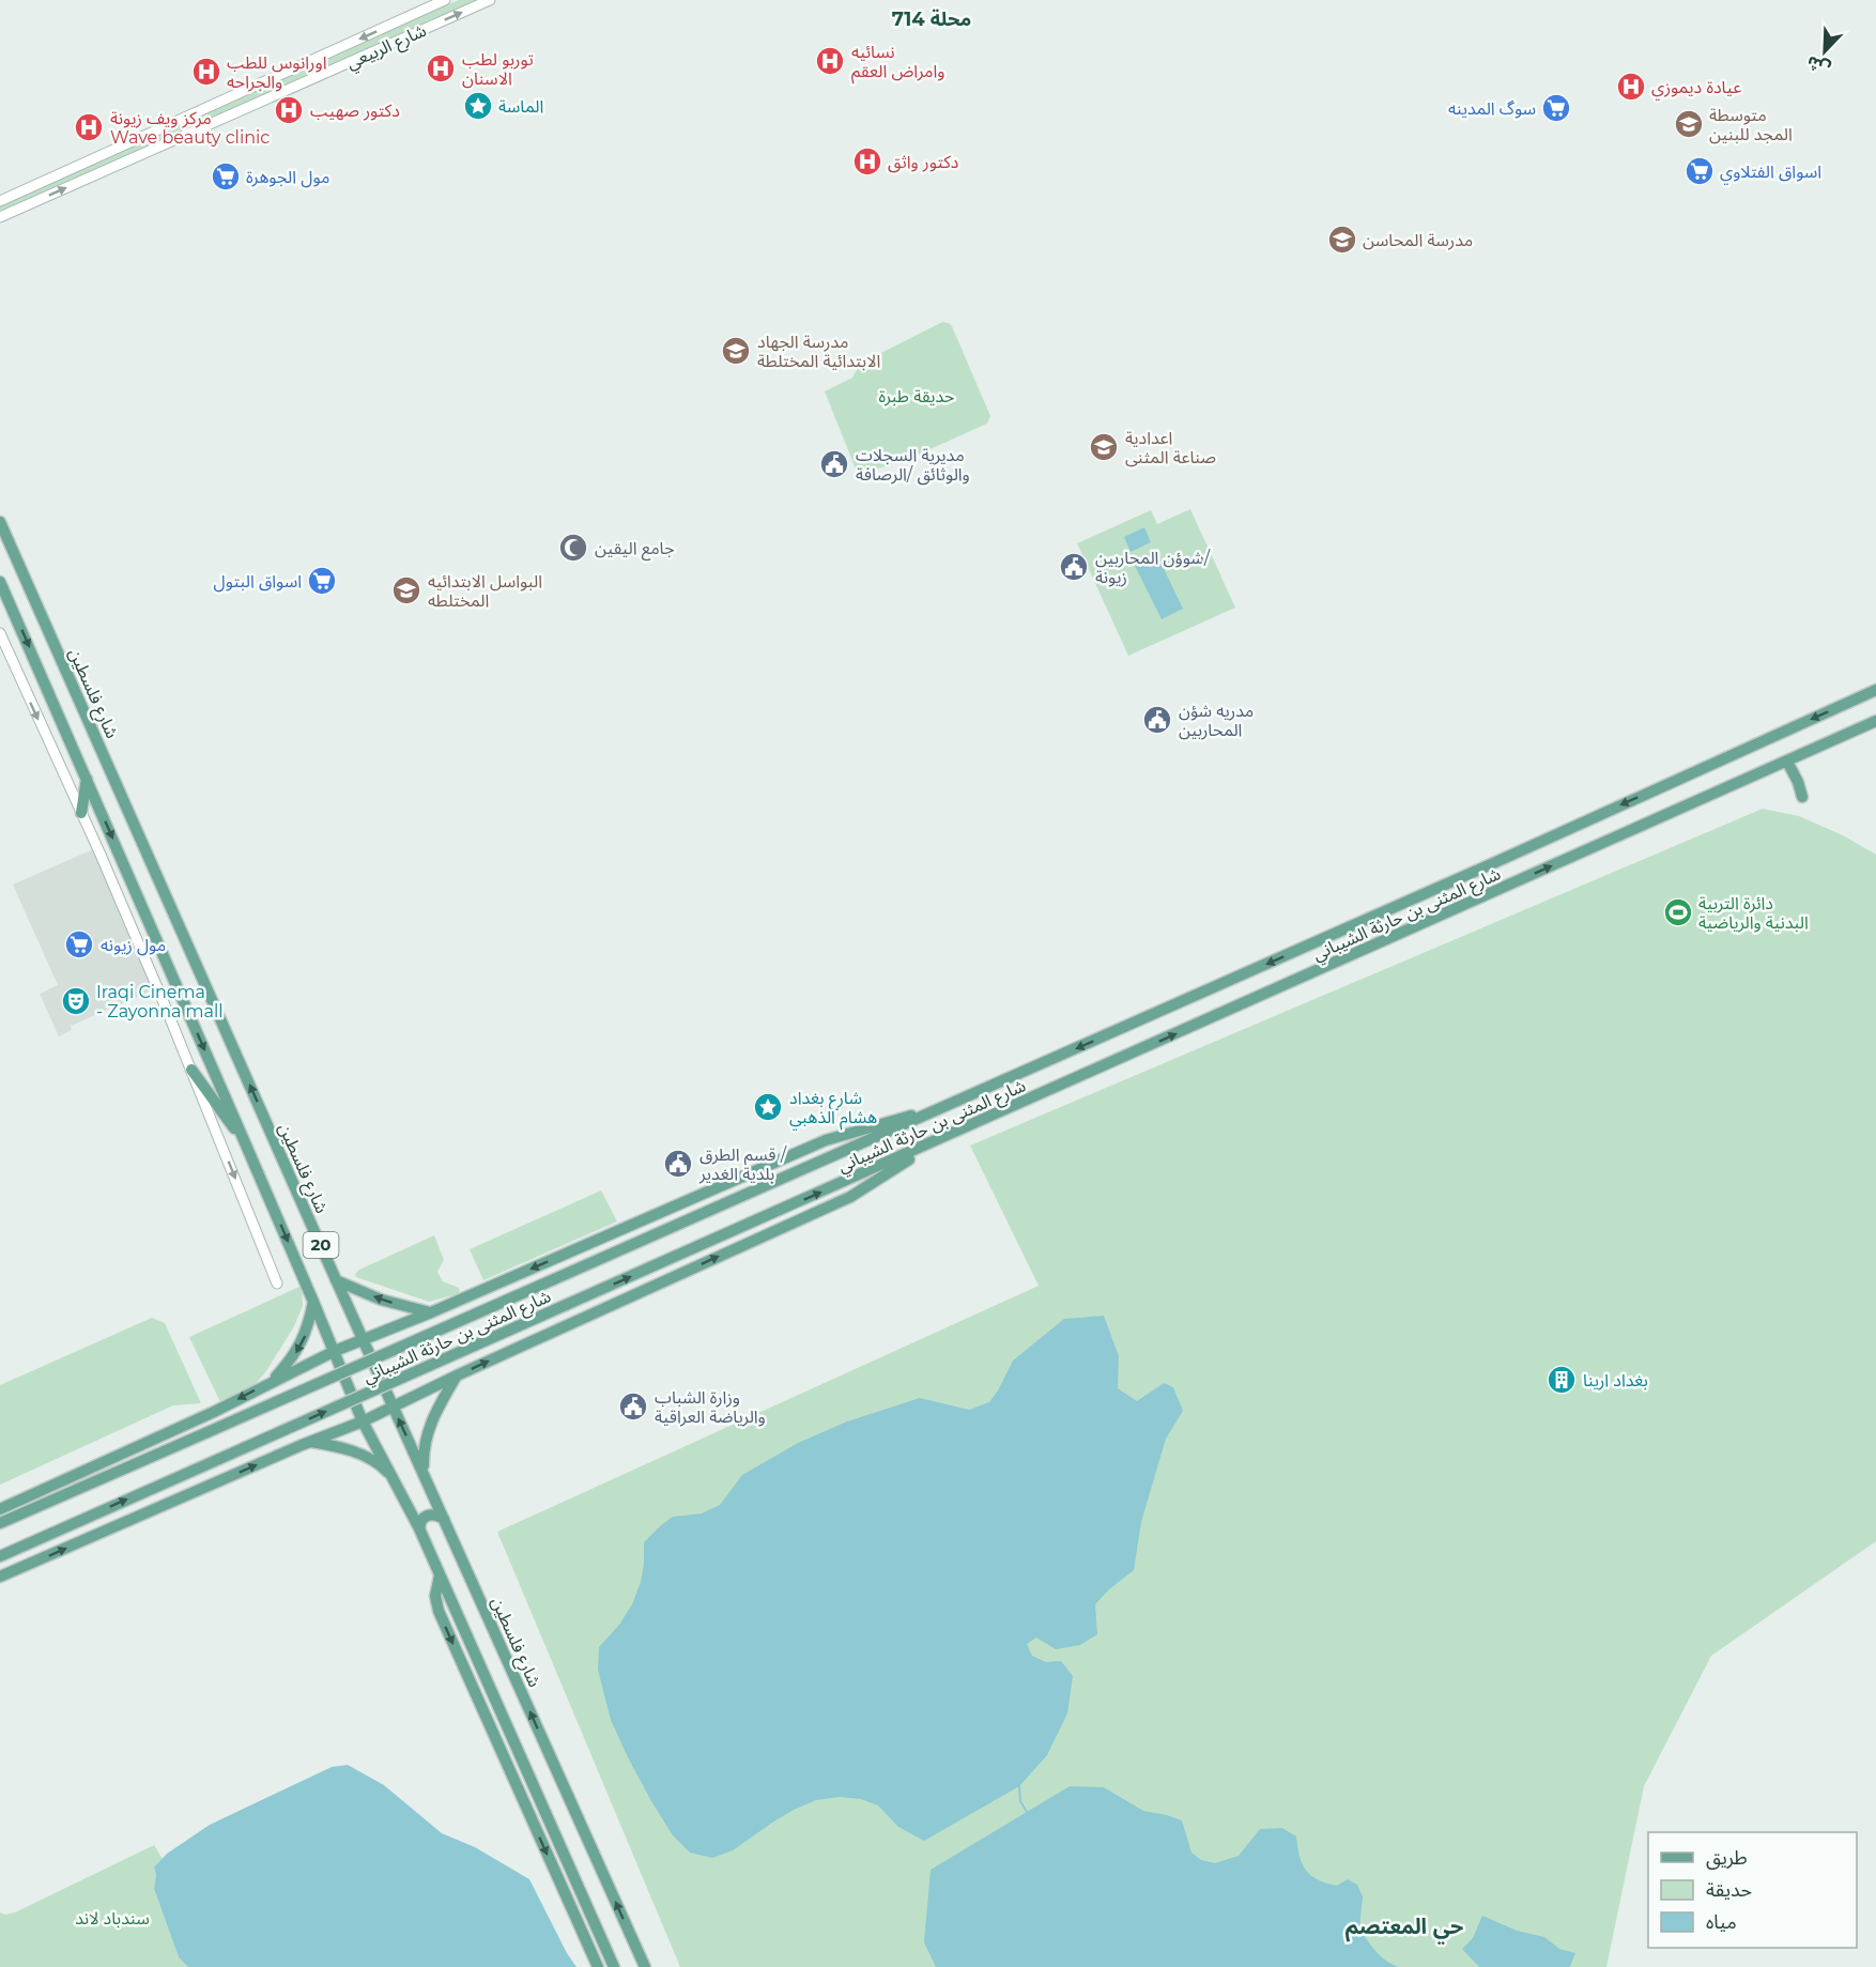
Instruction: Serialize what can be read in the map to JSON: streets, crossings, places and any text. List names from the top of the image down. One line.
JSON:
{"streets":{"main road":["شارع فلسطين","شارع المثنى بن حارثة الشيباني","20"],"street":["شارع الربيعي"]},"districts":["محلة 714","حي المعتصم"],"parks":["حديقة طبرة","سندباد لاند"],"places":{"hospital":["نسائيه وامراض العقم","توربو لطب الاسنان","اورانوس للطب والجراحه","عيادة ديموزي","دكتور صهيب","مركز ويف زيونة Wave beauty clinic","دكتور واثق"],"place":["الماسة","شارع بغداد هشام الذهبي"],"supermarket":["سوگ المدينه","اسواق الفتلاوي","مول الجوهرة","اسواق البتول","مول زيونه"],"school or university":["متوسطة المجد للبنين","مدرسة المحاسن","مدرسة الجهاد الابتدائية المختلطة","اعدادية صناعة المثنى","البواسل الابتدائيه المختلطه"],"public building":["مديرية السجلات والوثائق /الرصافة","شوؤن المحاربين/ زيونة","مدريه شؤن المحاربين","قسم الطرق / بلدية الغدير","وزارة الشباب والرياضة العراقية"],"mosque":["جامع اليقين"],"sports":["دائرة التربية البدنية والرياضية"],"theatre":["Iraqi Cinema - Zayonna mall"],"building":["بغداد ارينا"]},"legend":["طريق","حديقة","مياه"],"north":"bottom left"}
